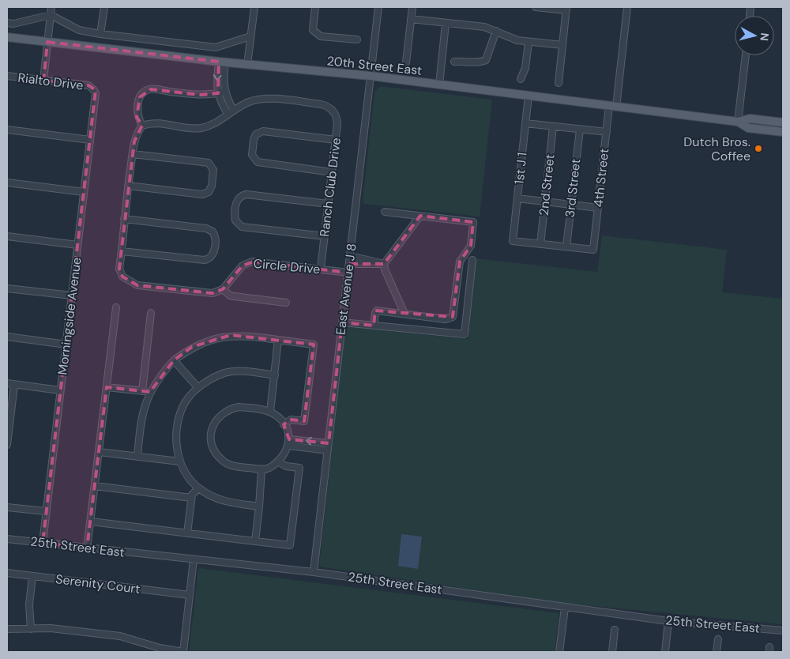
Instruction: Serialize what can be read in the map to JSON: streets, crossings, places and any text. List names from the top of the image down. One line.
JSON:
{"streets":{"main road":["20th Street East"],"street":["Rialto Drive","1st J 1","4th Street","2nd Street","Ranch Club Drive","3rd Street","Circle Drive","East Avenue J 8","Morningside Avenue","25th Street East","Serenity Court"]},"crossings":[["20th Street East","1st J 1"],["20th Street East","4th Street"],["20th Street East","East Avenue J 8"],["Rialto Drive","Morningside Avenue"],["1st J 1","2nd Street"],["4th Street","3rd Street"],["Ranch Club Drive","Circle Drive"],["Circle Drive","East Avenue J 8"],["East Avenue J 8","25th Street East"],["Morningside Avenue","25th Street East"]],"places":["Dutch Bros. Coffee"],"north":"right"}
